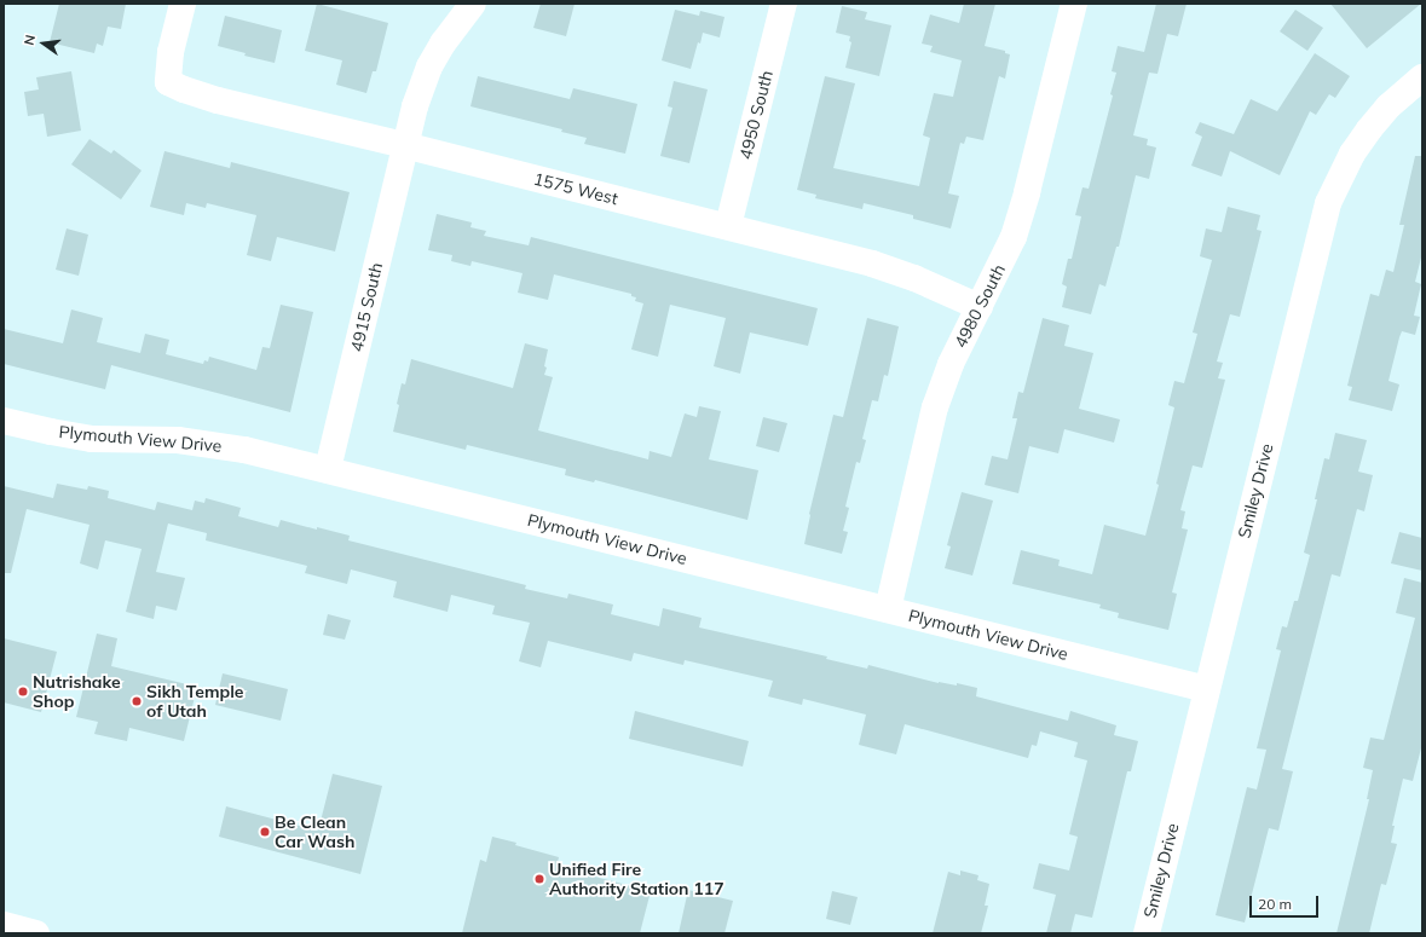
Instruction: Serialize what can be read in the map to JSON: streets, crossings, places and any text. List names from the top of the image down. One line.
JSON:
{"streets":{"street":["4950 South","1575 West","4980 South","4915 South","Plymouth View Drive","Smiley Drive"]},"crossings":[["4950 South","1575 West"],["1575 West","4980 South"],["1575 West","4915 South"],["4980 South","Plymouth View Drive"],["4915 South","Plymouth View Drive"],["Plymouth View Drive","Smiley Drive"]],"places":["Nutrishake Shop","Sikh Temple of Utah","Be Clean Car Wash","Unified Fire Authority Station 117"],"scale_bar":"20 m","north":"left"}
